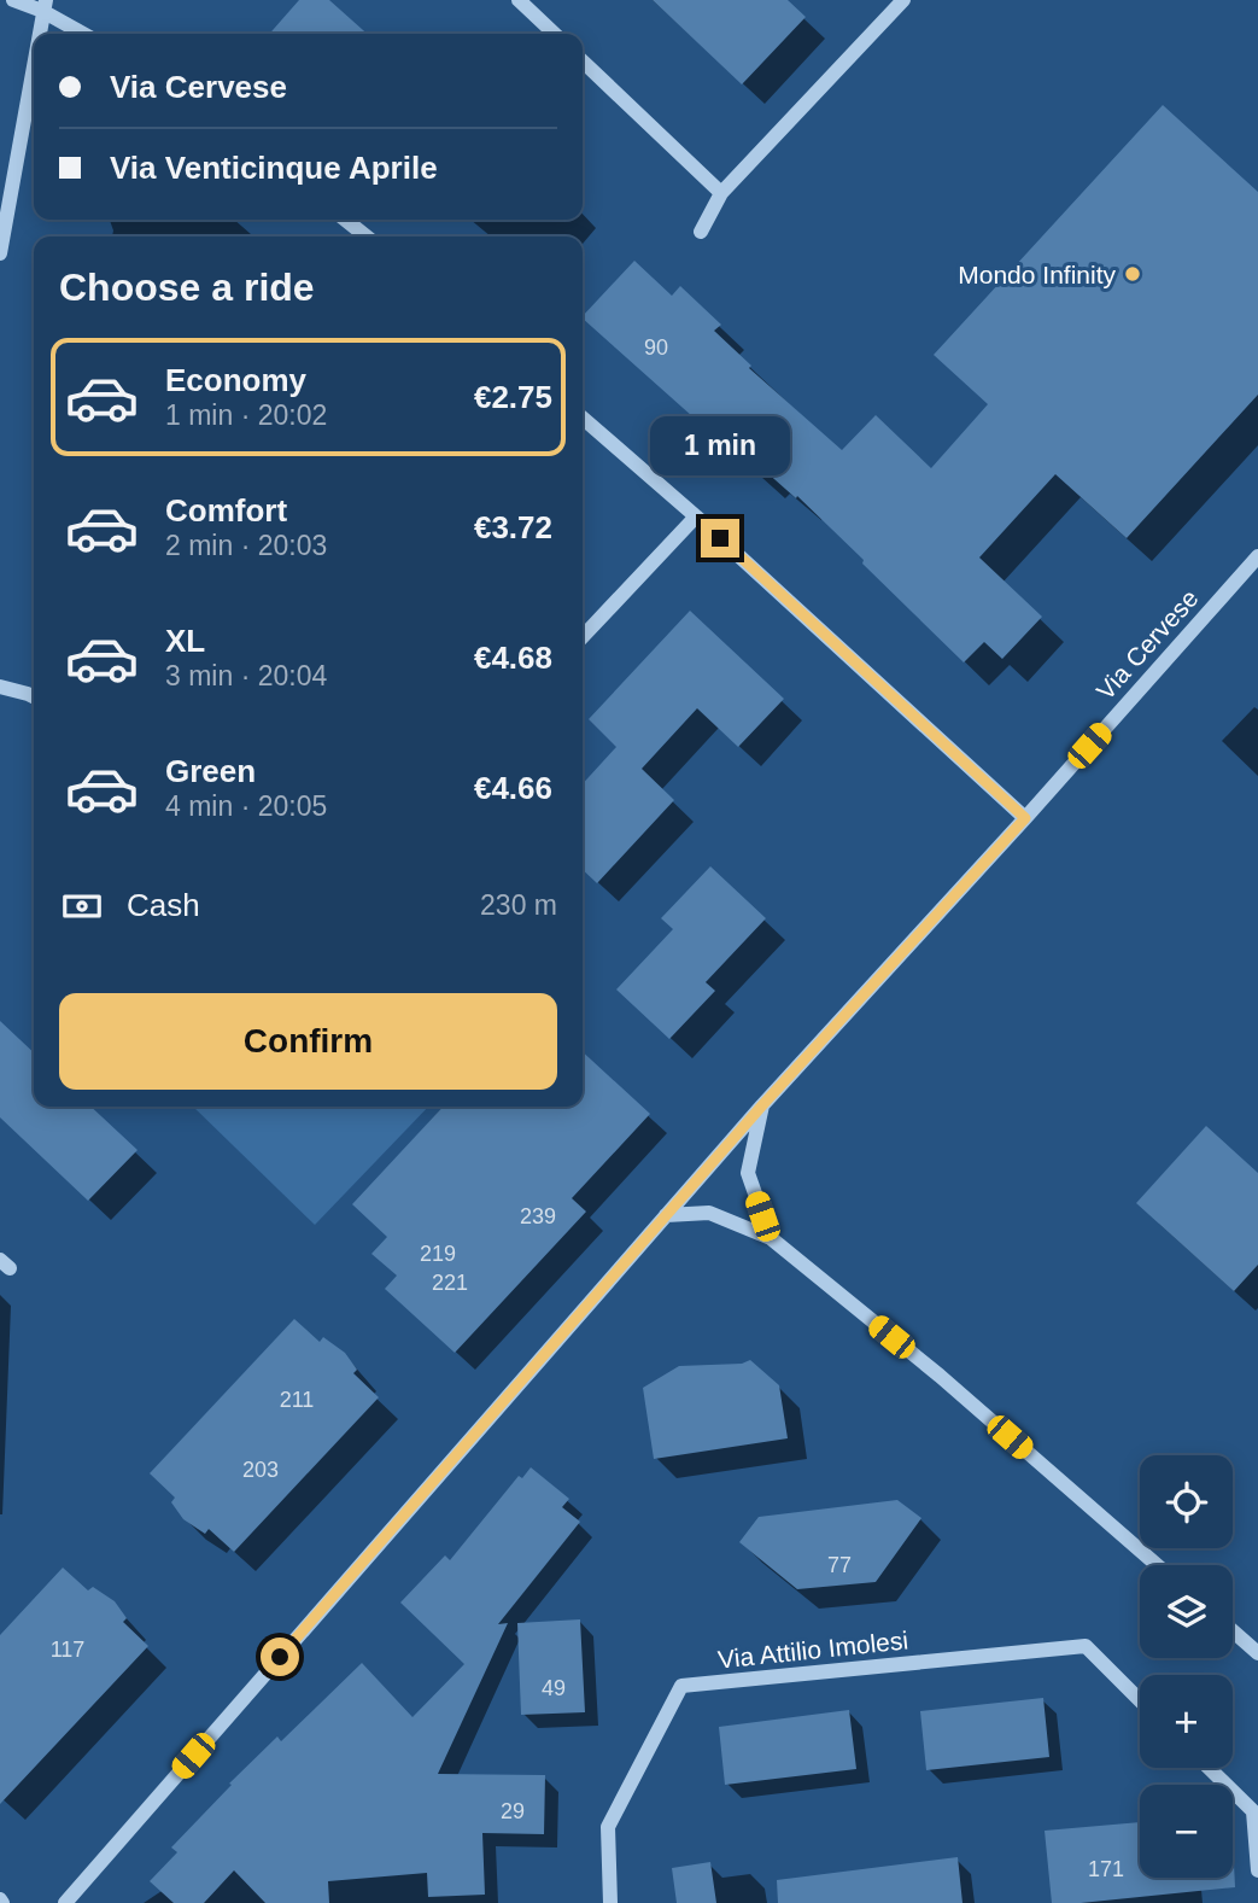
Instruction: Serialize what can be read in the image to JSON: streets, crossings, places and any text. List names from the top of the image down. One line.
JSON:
{"streets":{"street":["Via Cervese","Via Attilio Imolesi"]},"places":["Mondo Infinity"],"house_numbers":["90","239","219","221","211","203","77","117","49","29","171"],"page":{"banner":["Via Cervese","Via Venticinque Aprile"],"heading":"Choose a ride","list":[{"name":"Economy","note":"1 min · 20:02","value":"€2.75"},{"name":"Comfort","note":"2 min · 20:03","value":"€3.72"},{"name":"XL","note":"3 min · 20:04","value":"€4.68"},{"name":"Green","note":"4 min · 20:05","value":"€4.66"}],"bubble":"1 min","pay":["Cash","230 m"],"buttons":"Confirm","map_buttons":["+","−"]}}
